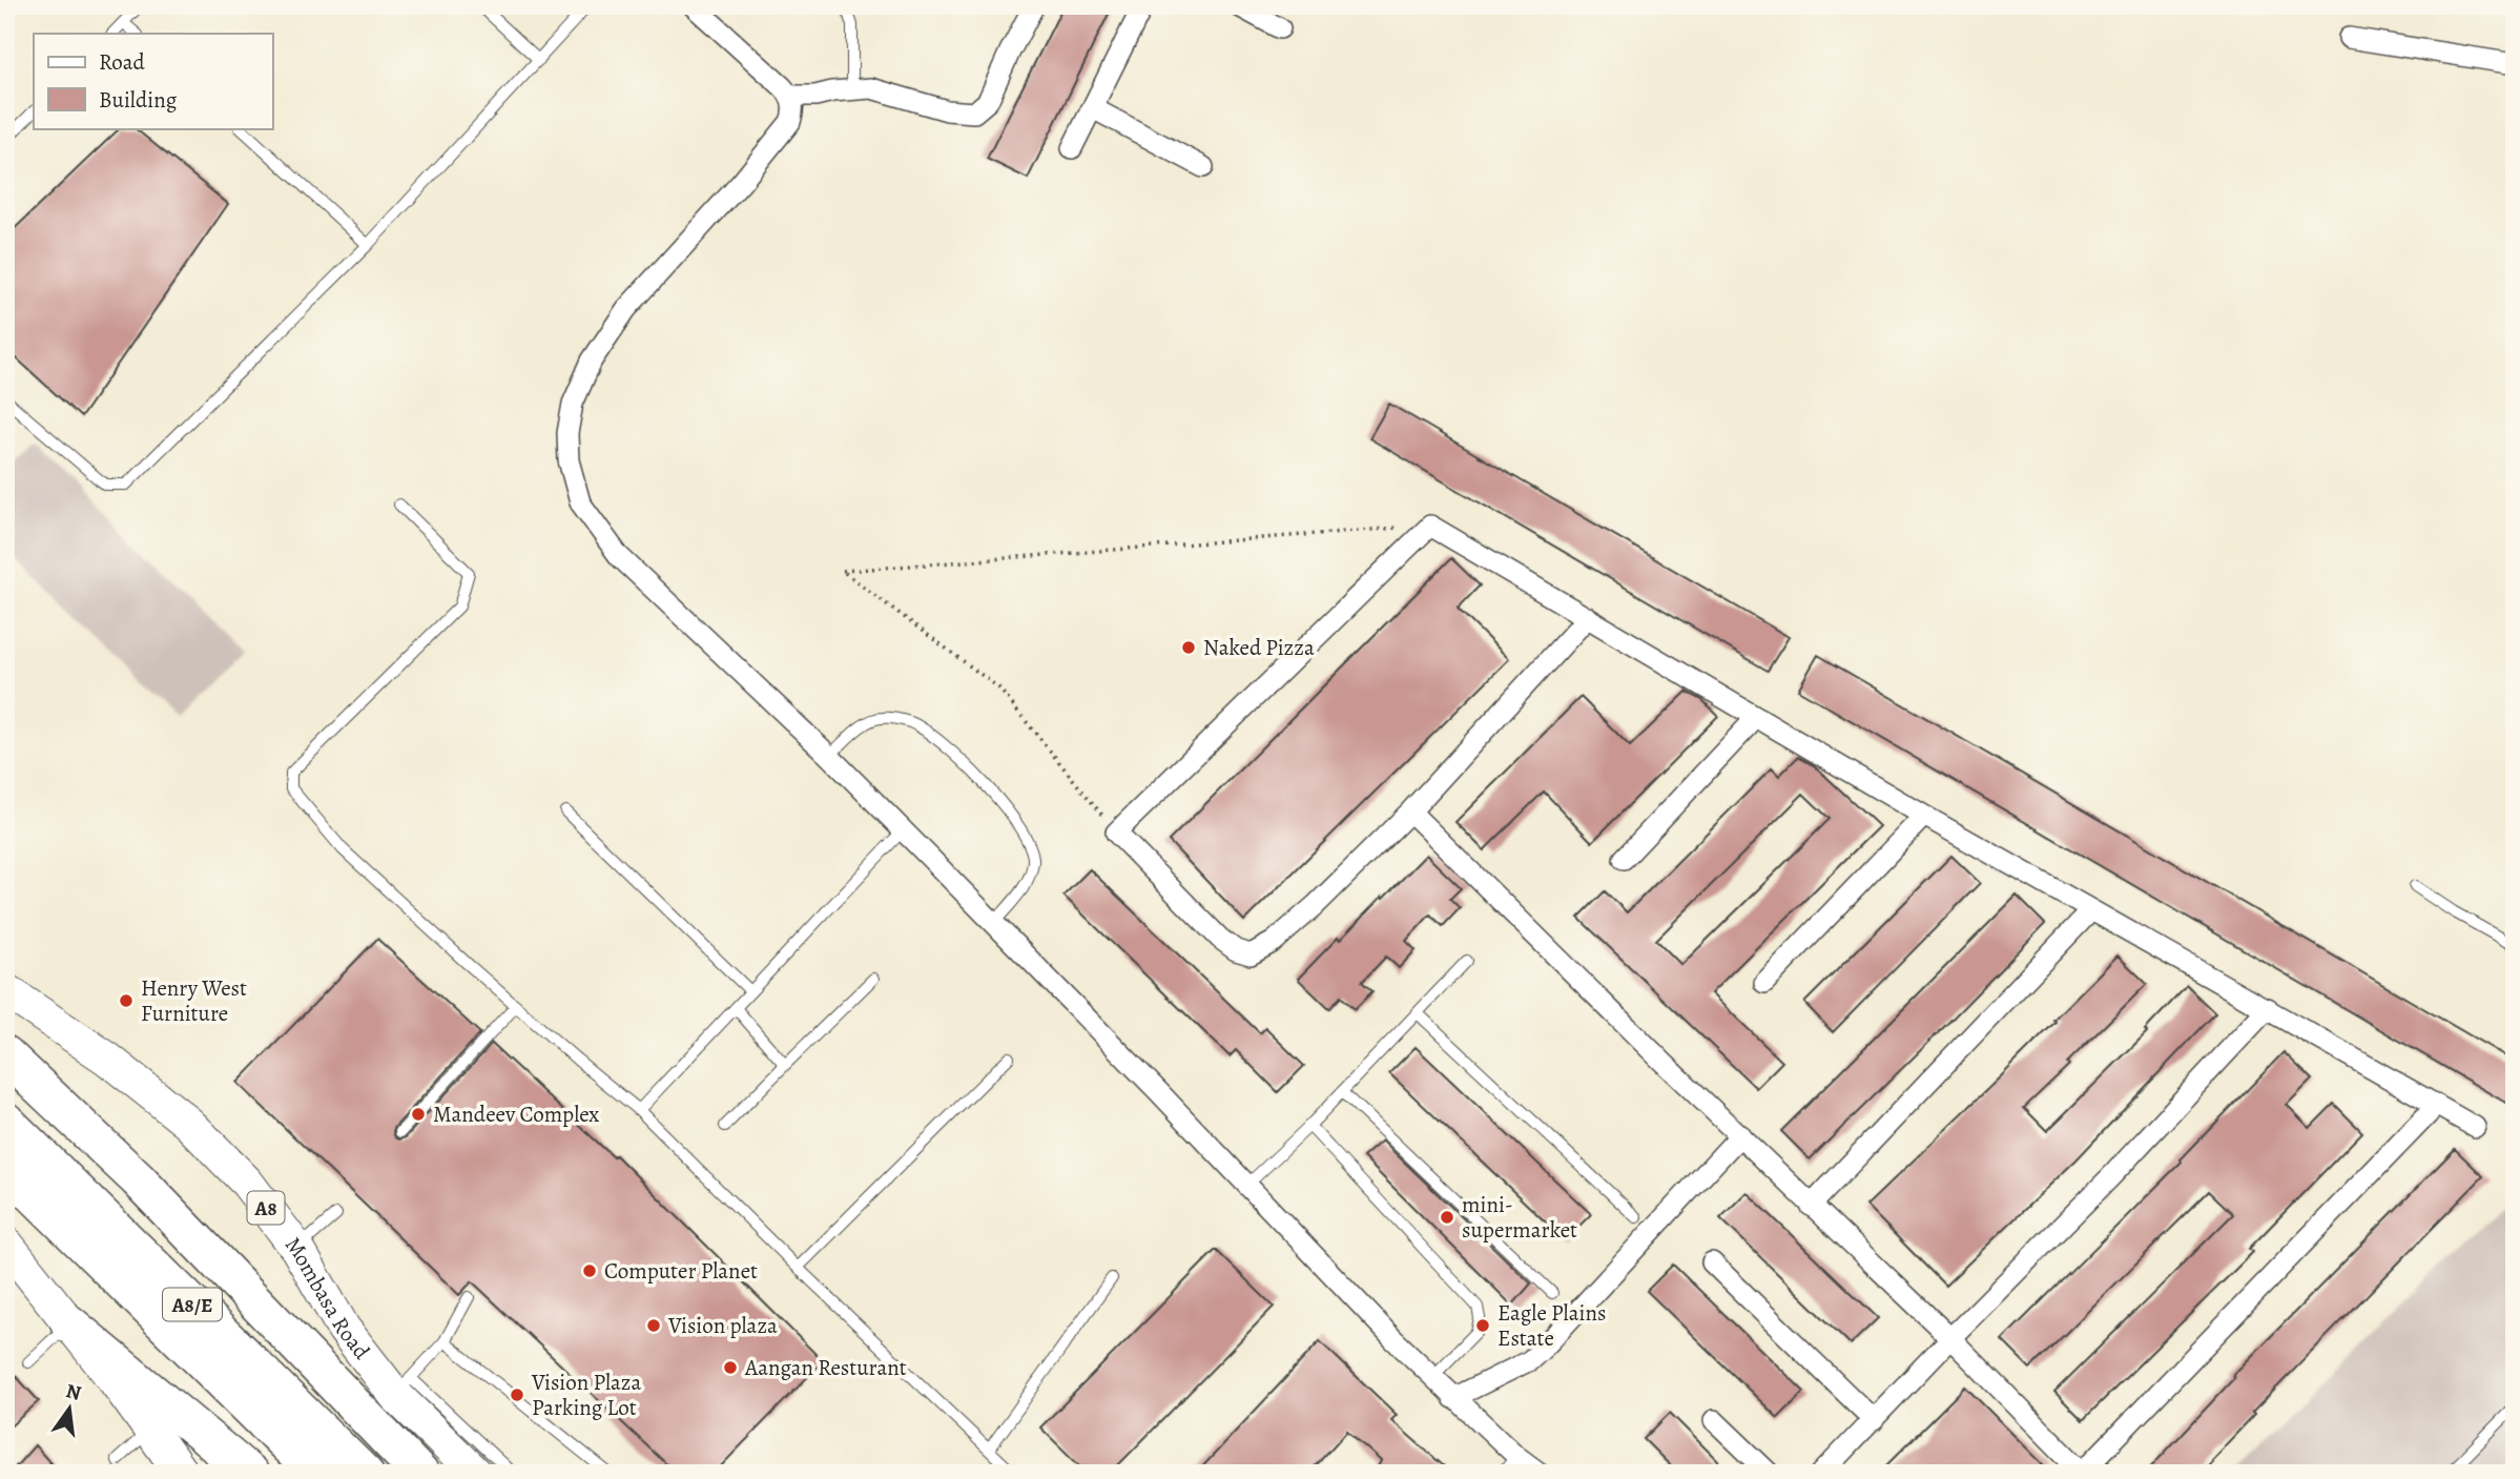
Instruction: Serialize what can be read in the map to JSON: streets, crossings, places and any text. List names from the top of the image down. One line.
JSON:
{"streets":{"highway":["A8","Mombasa Road","A8/E"]},"places":["Naked Pizza","Henry West Furniture","Mandeev Complex","mini- supermarket","Computer Planet","Vision plaza","Eagle Plains Estate","Aangan Resturant","Vision Plaza Parking Lot"],"legend":["Road","Building"],"north":"top"}
